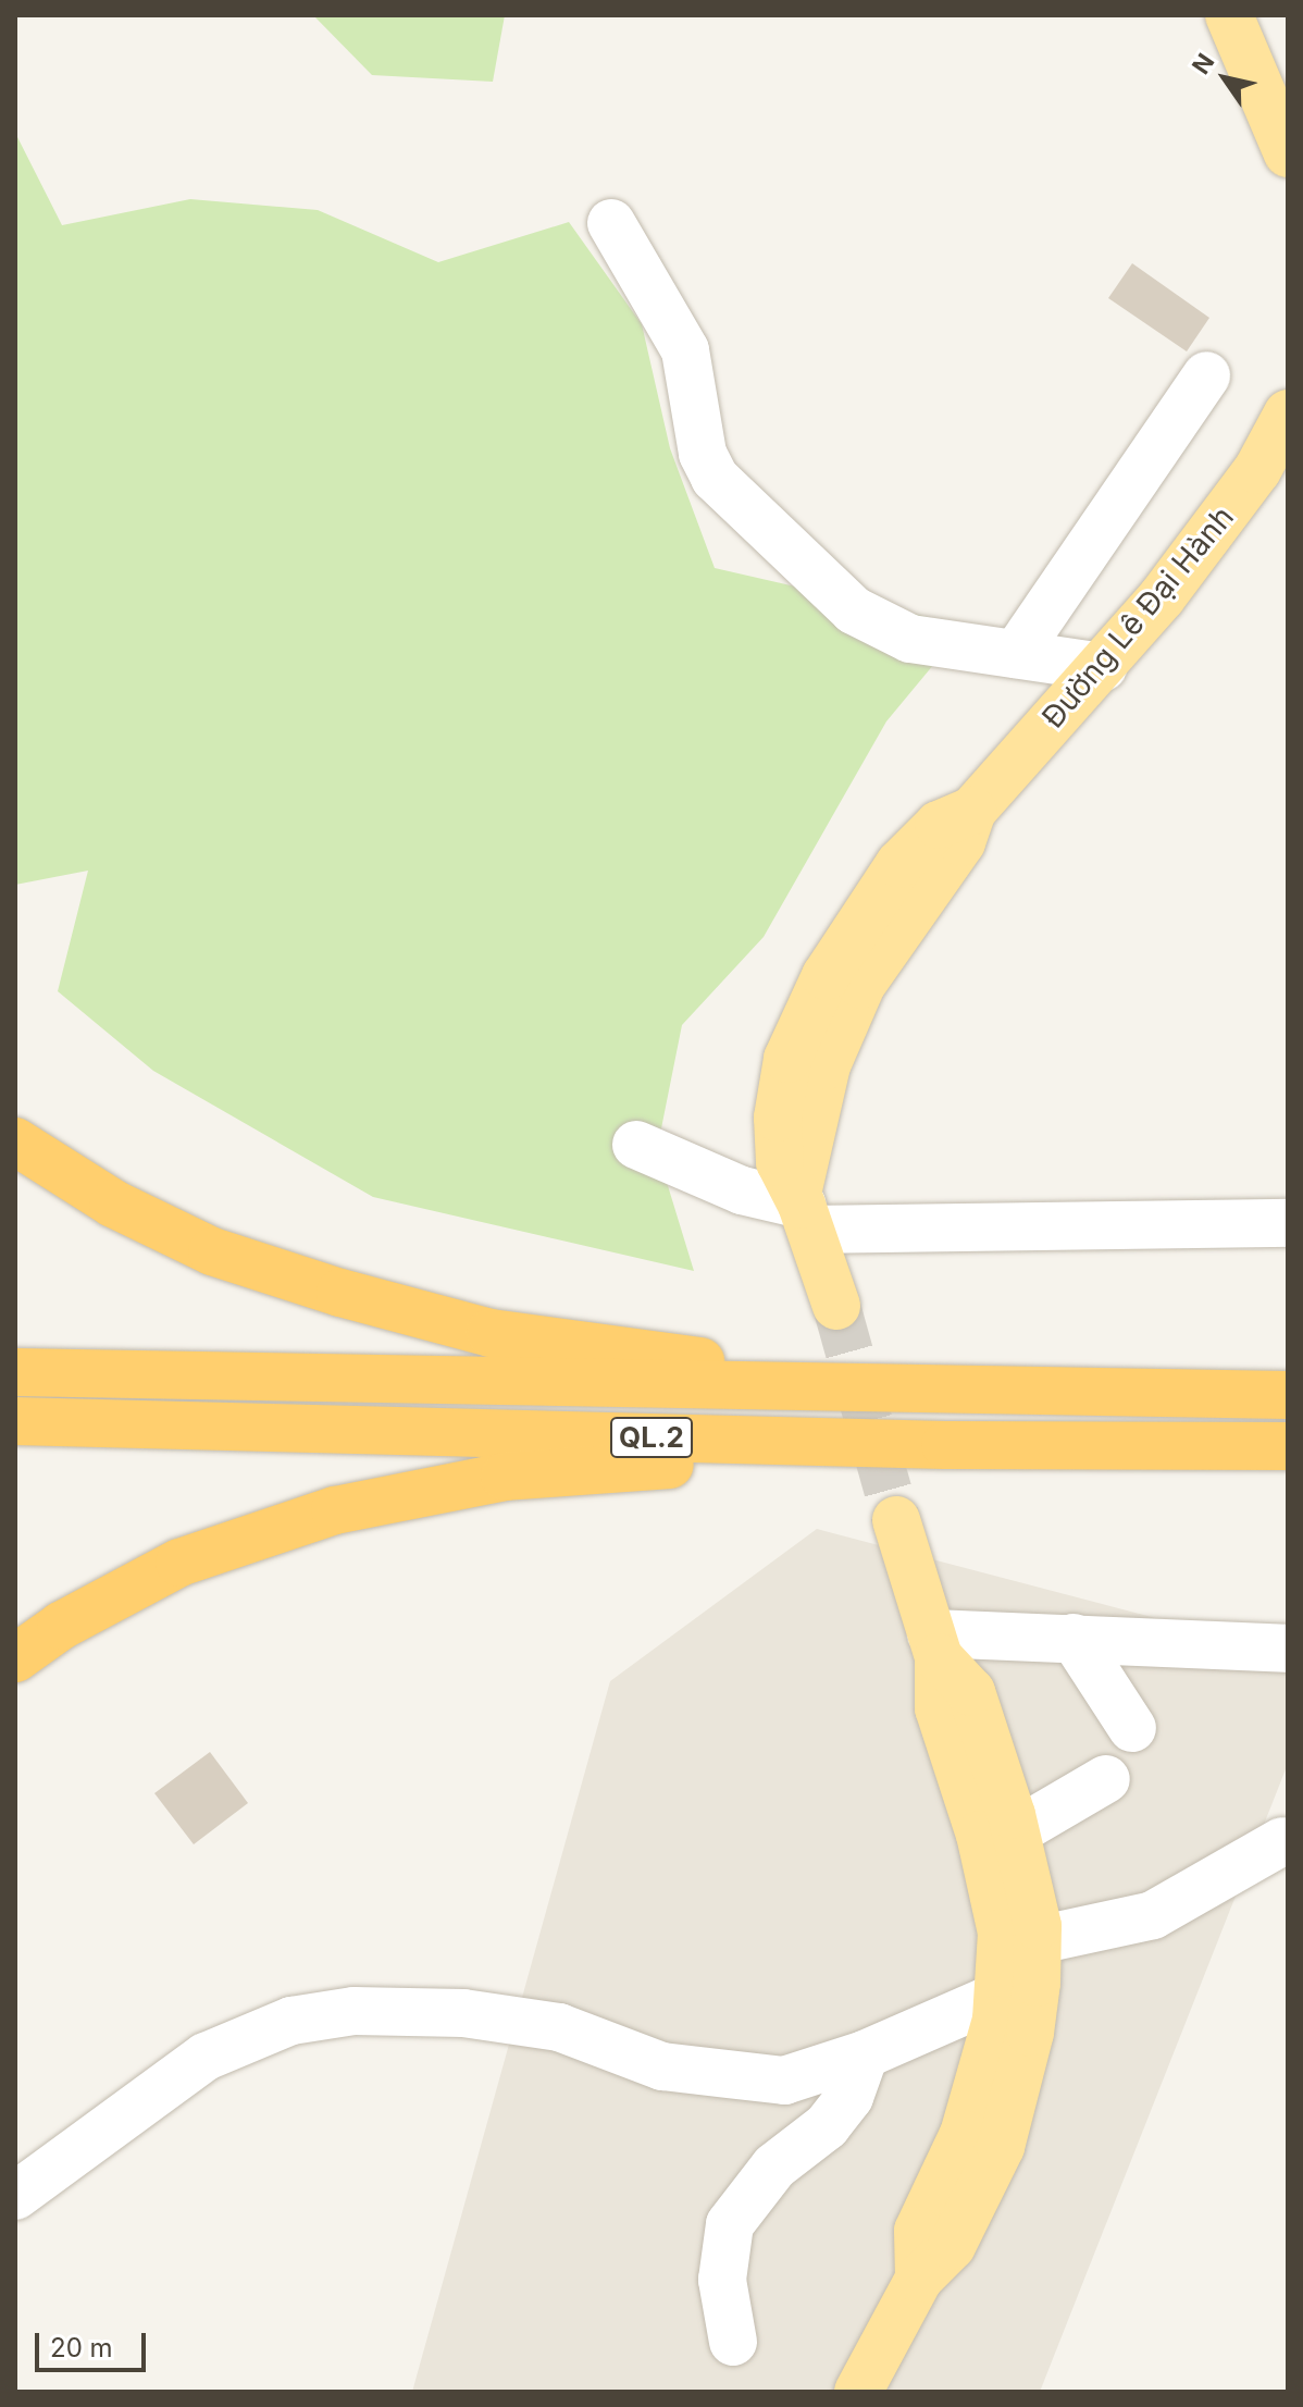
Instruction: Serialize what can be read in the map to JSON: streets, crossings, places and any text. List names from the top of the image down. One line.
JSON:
{"streets":{"highway":["QL.2"],"main road":["Đường Lê Đại Hành"]},"scale_bar":"20 m","north":"top left"}
